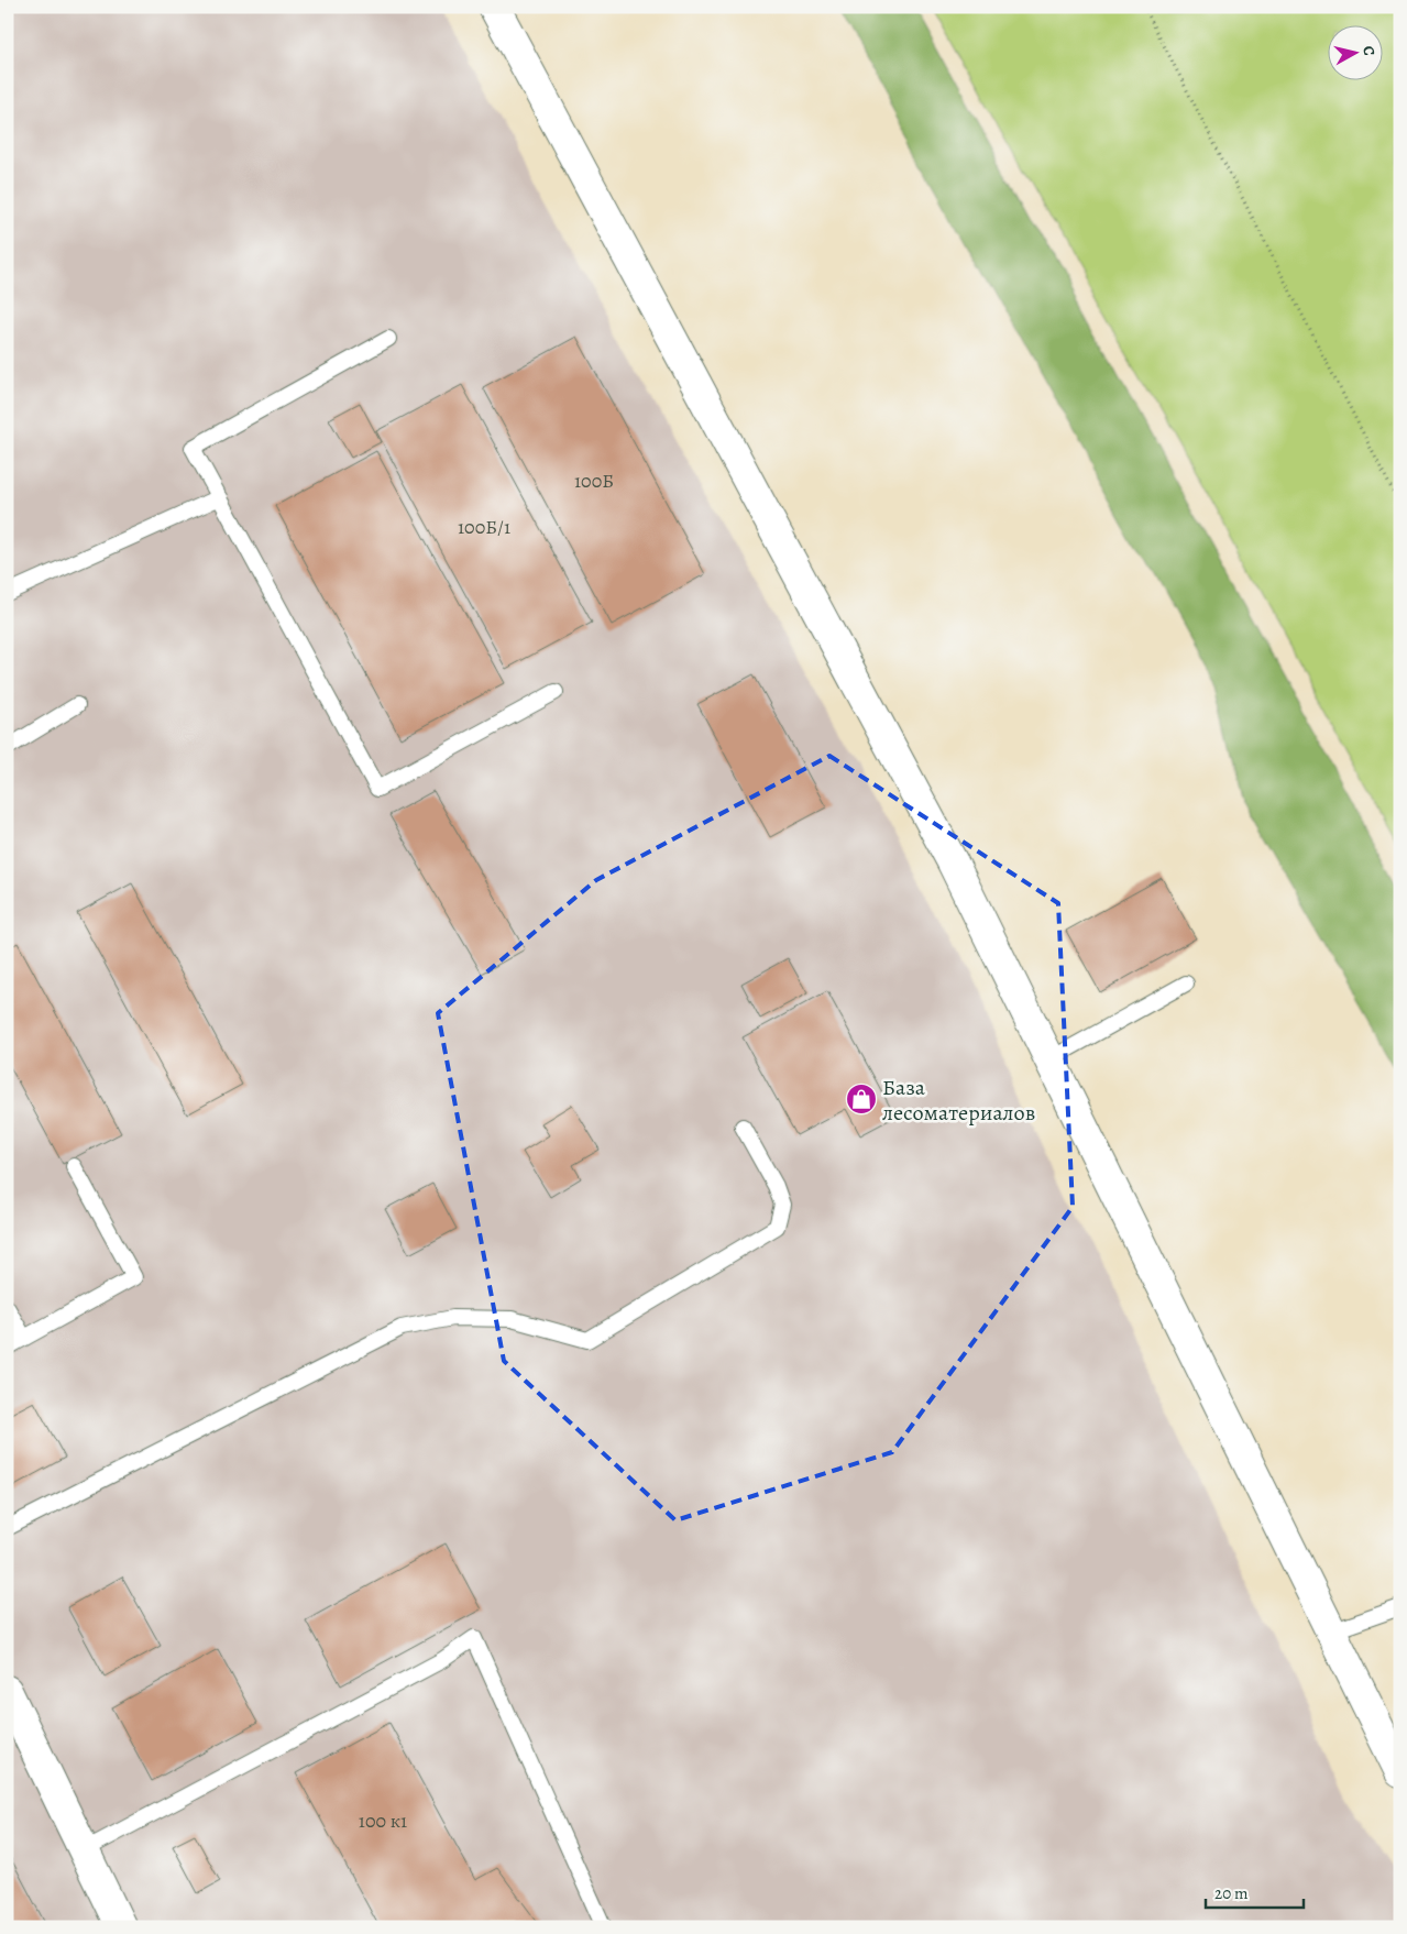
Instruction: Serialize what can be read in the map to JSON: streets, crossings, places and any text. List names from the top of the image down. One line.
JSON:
{"places":{"shop":["База лесоматериалов"]},"house_numbers":["100Б","100Б/1","100 к1"],"scale_bar":"20 m","north":"right"}
